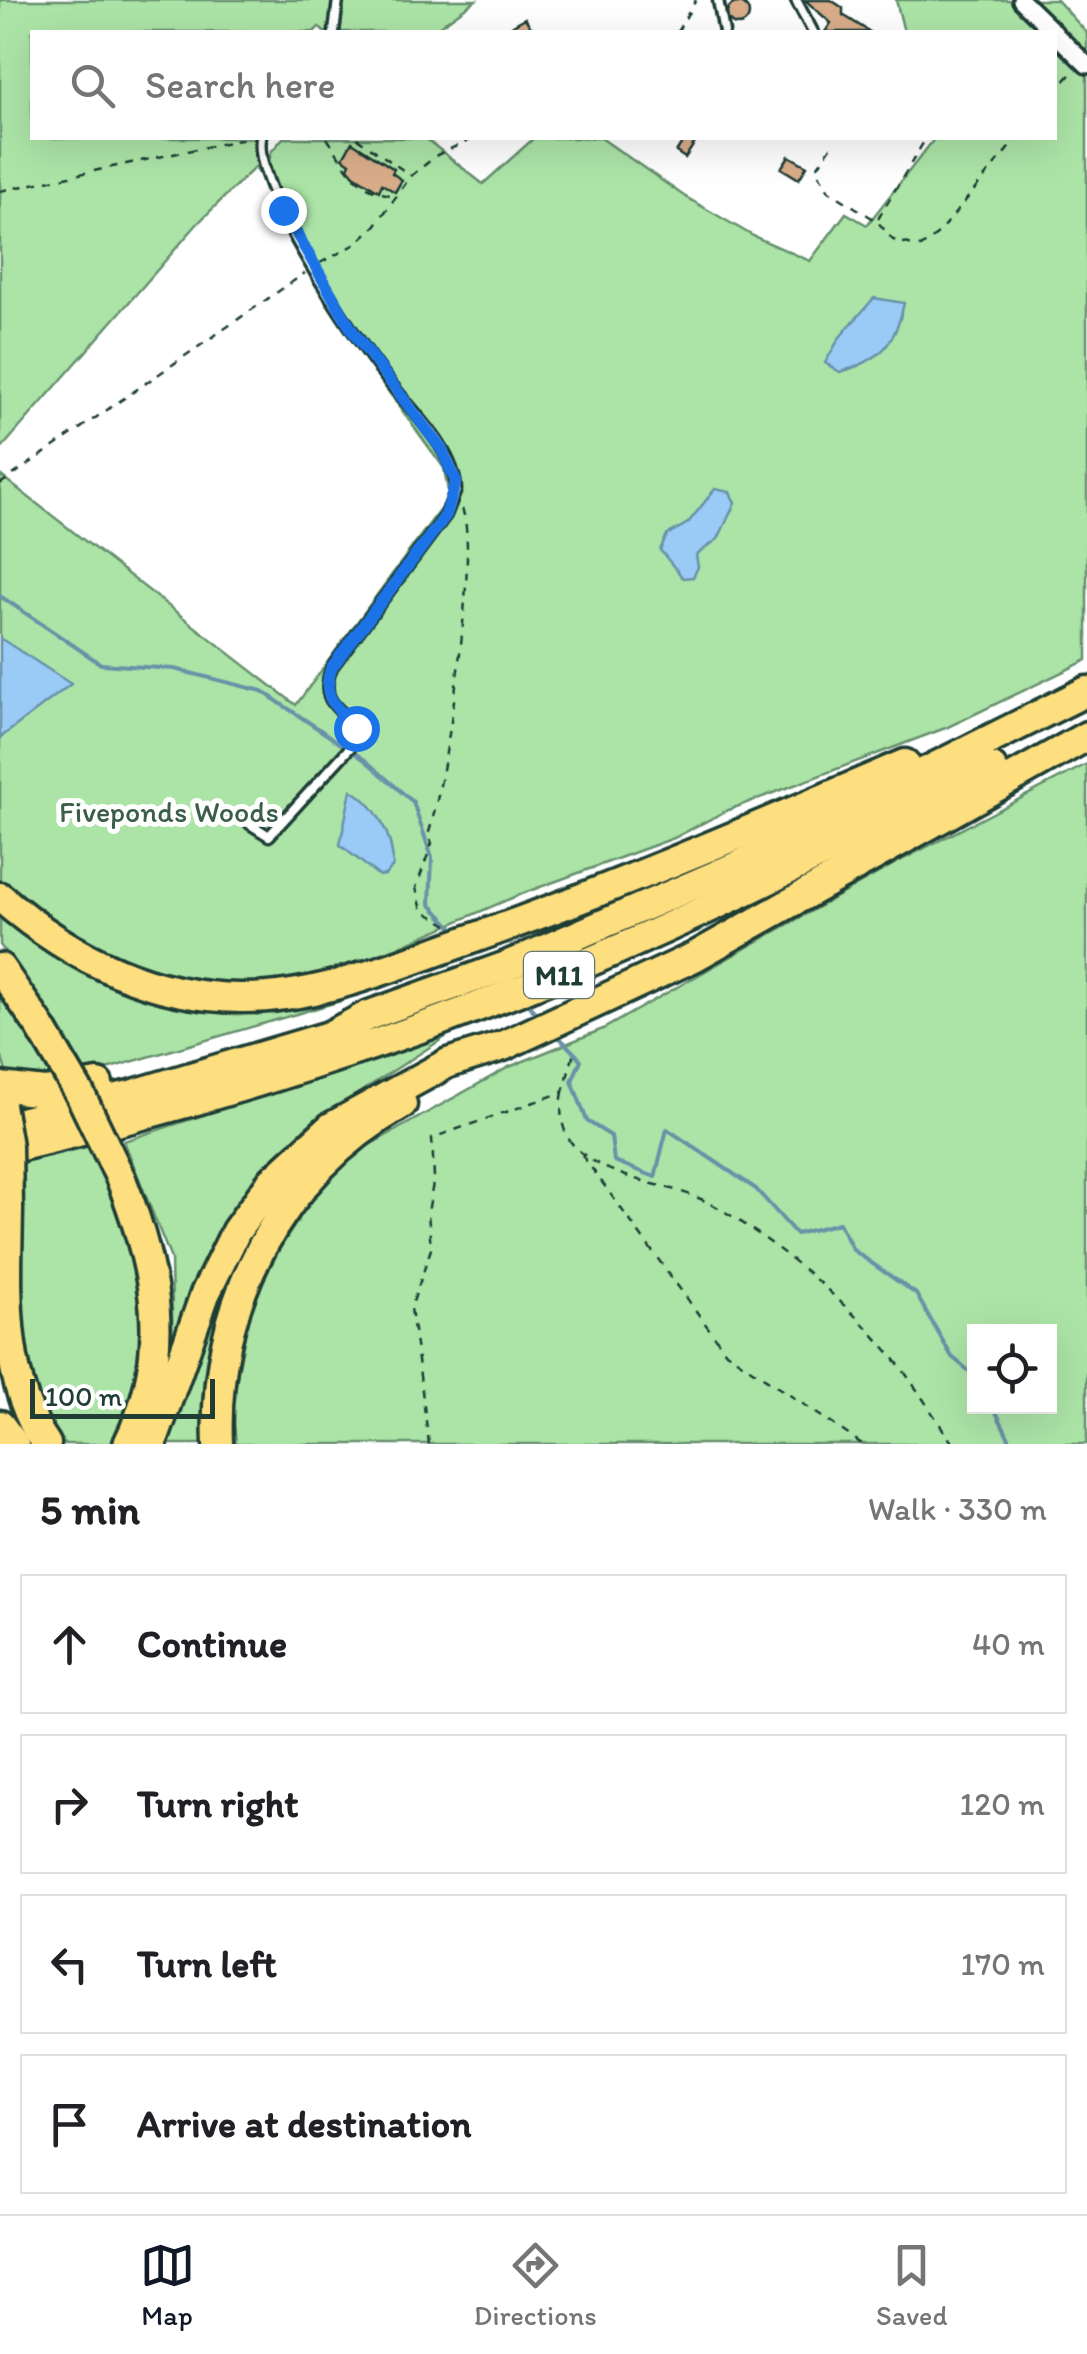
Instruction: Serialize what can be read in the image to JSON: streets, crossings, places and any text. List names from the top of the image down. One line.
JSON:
{"streets":{"highway":["M11"]},"parks":["Fiveponds Woods"],"scale_bar":"100 m","page":{"search":"Search here","scale":"100 m","heading":["5 min","Walk · 330 m"],"list":[["Continue","40 m"],["Turn right","120 m"],["Turn left","170 m"],"Arrive at destination"],"nav":["Map","Directions","Saved"]}}
